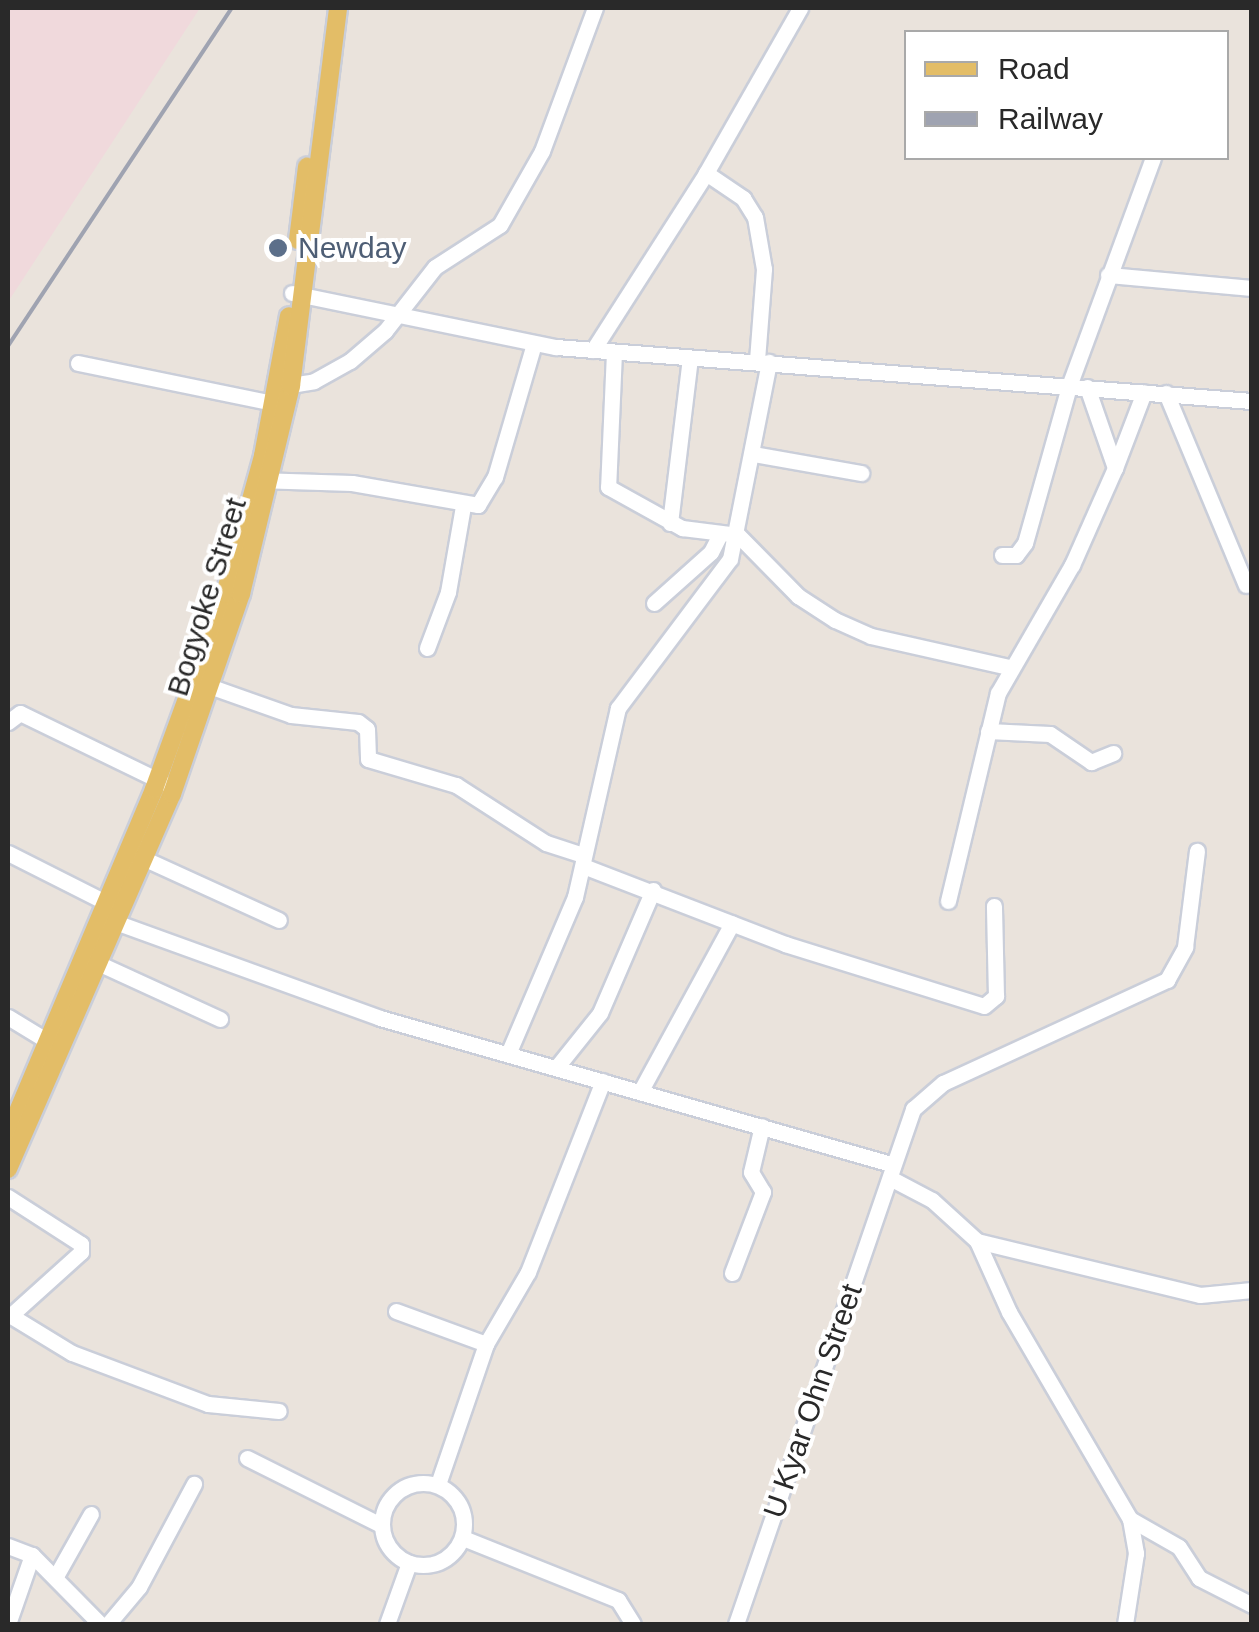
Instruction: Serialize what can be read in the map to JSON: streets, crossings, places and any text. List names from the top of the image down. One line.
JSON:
{"streets":{"main road":["Bogyoke Street"],"street":["U Kyar Ohn Street"]},"places":["Newday"],"legend":["Road","Railway"]}
